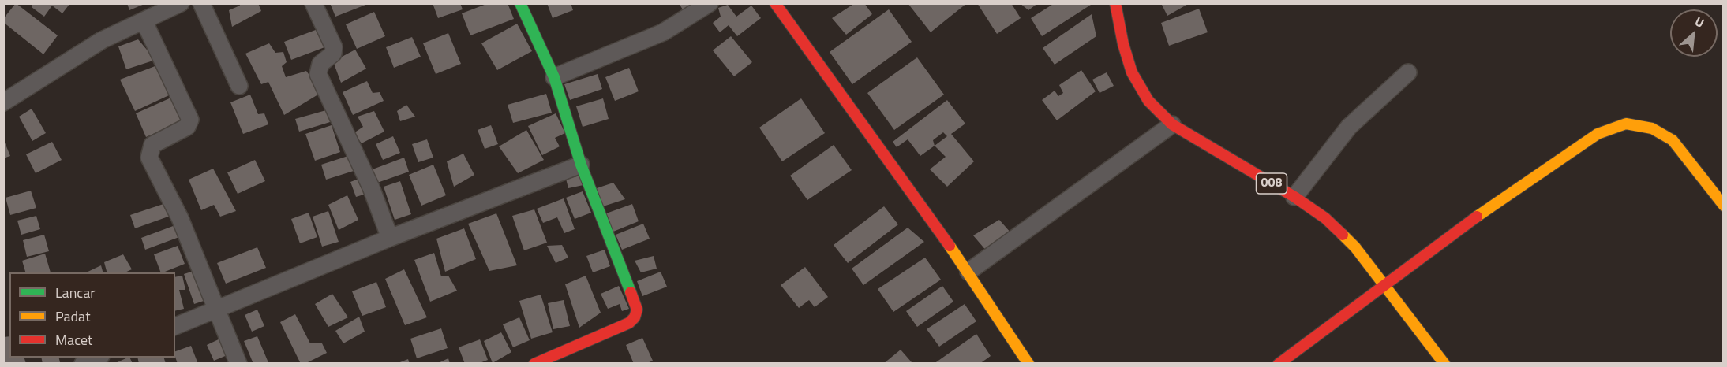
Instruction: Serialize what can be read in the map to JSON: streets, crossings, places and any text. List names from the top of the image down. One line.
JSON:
{"streets":{"street":["008"]},"legend":["Lancar","Padat","Macet"],"north":"top right"}
